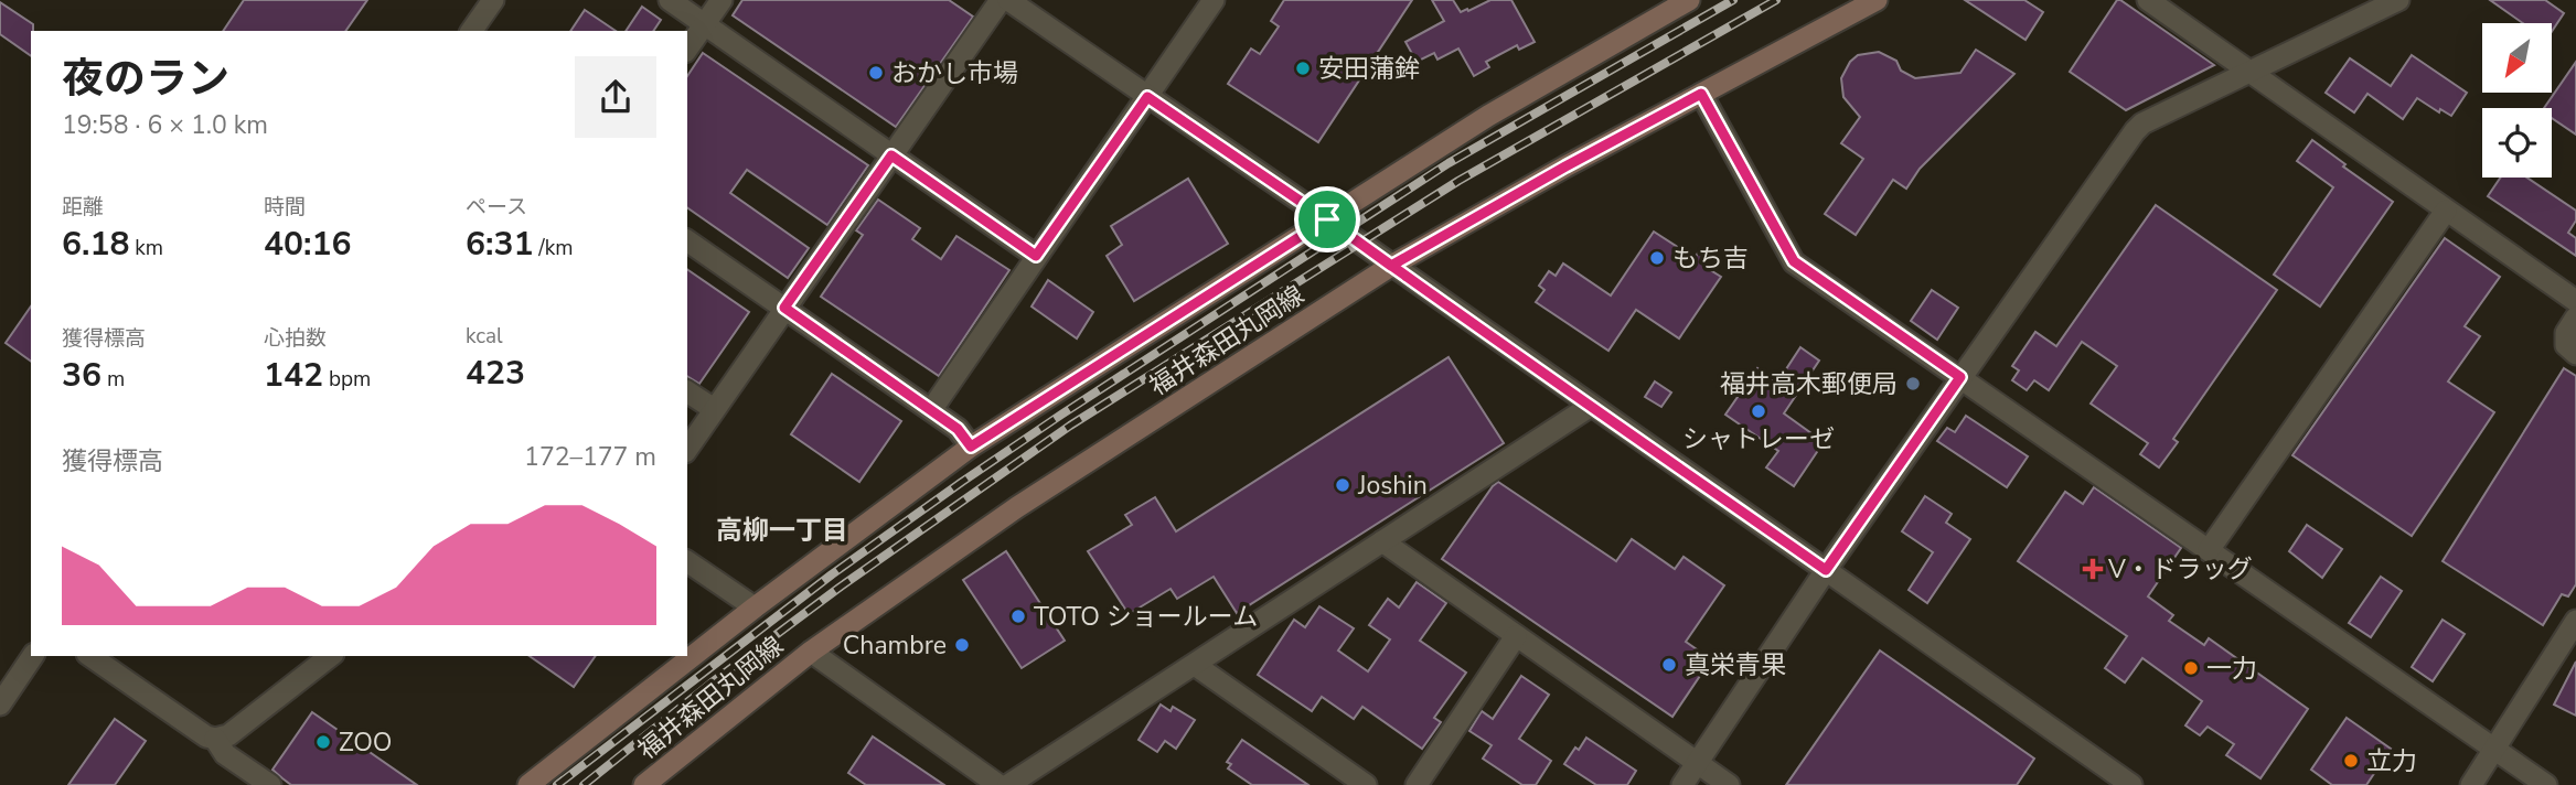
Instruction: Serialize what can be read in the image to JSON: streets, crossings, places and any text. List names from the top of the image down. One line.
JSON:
{"streets":{"main road":["福井森田丸岡線"]},"districts":["高柳一丁目"],"places":{"other":["安田蒲鉾","おかし市場","もち吉","福井高木郵便局","シャトレーゼ","Joshin","TOTO ショールーム","Chambre","真栄青果","一力","ZOO","立力"],"health":["V・ドラッグ"]},"north":"bottom left","page":{"heading":["夜のラン","19:58 · 6 × 1.0 km"],"stats":[["距離","6.18 km"],["時間","40:16"],["ペース","6:31 /km"],["獲得標高","36 m"],["心拍数","142 bpm"],["kcal","423"]],"chart":["獲得標高","172–177 m"]}}
